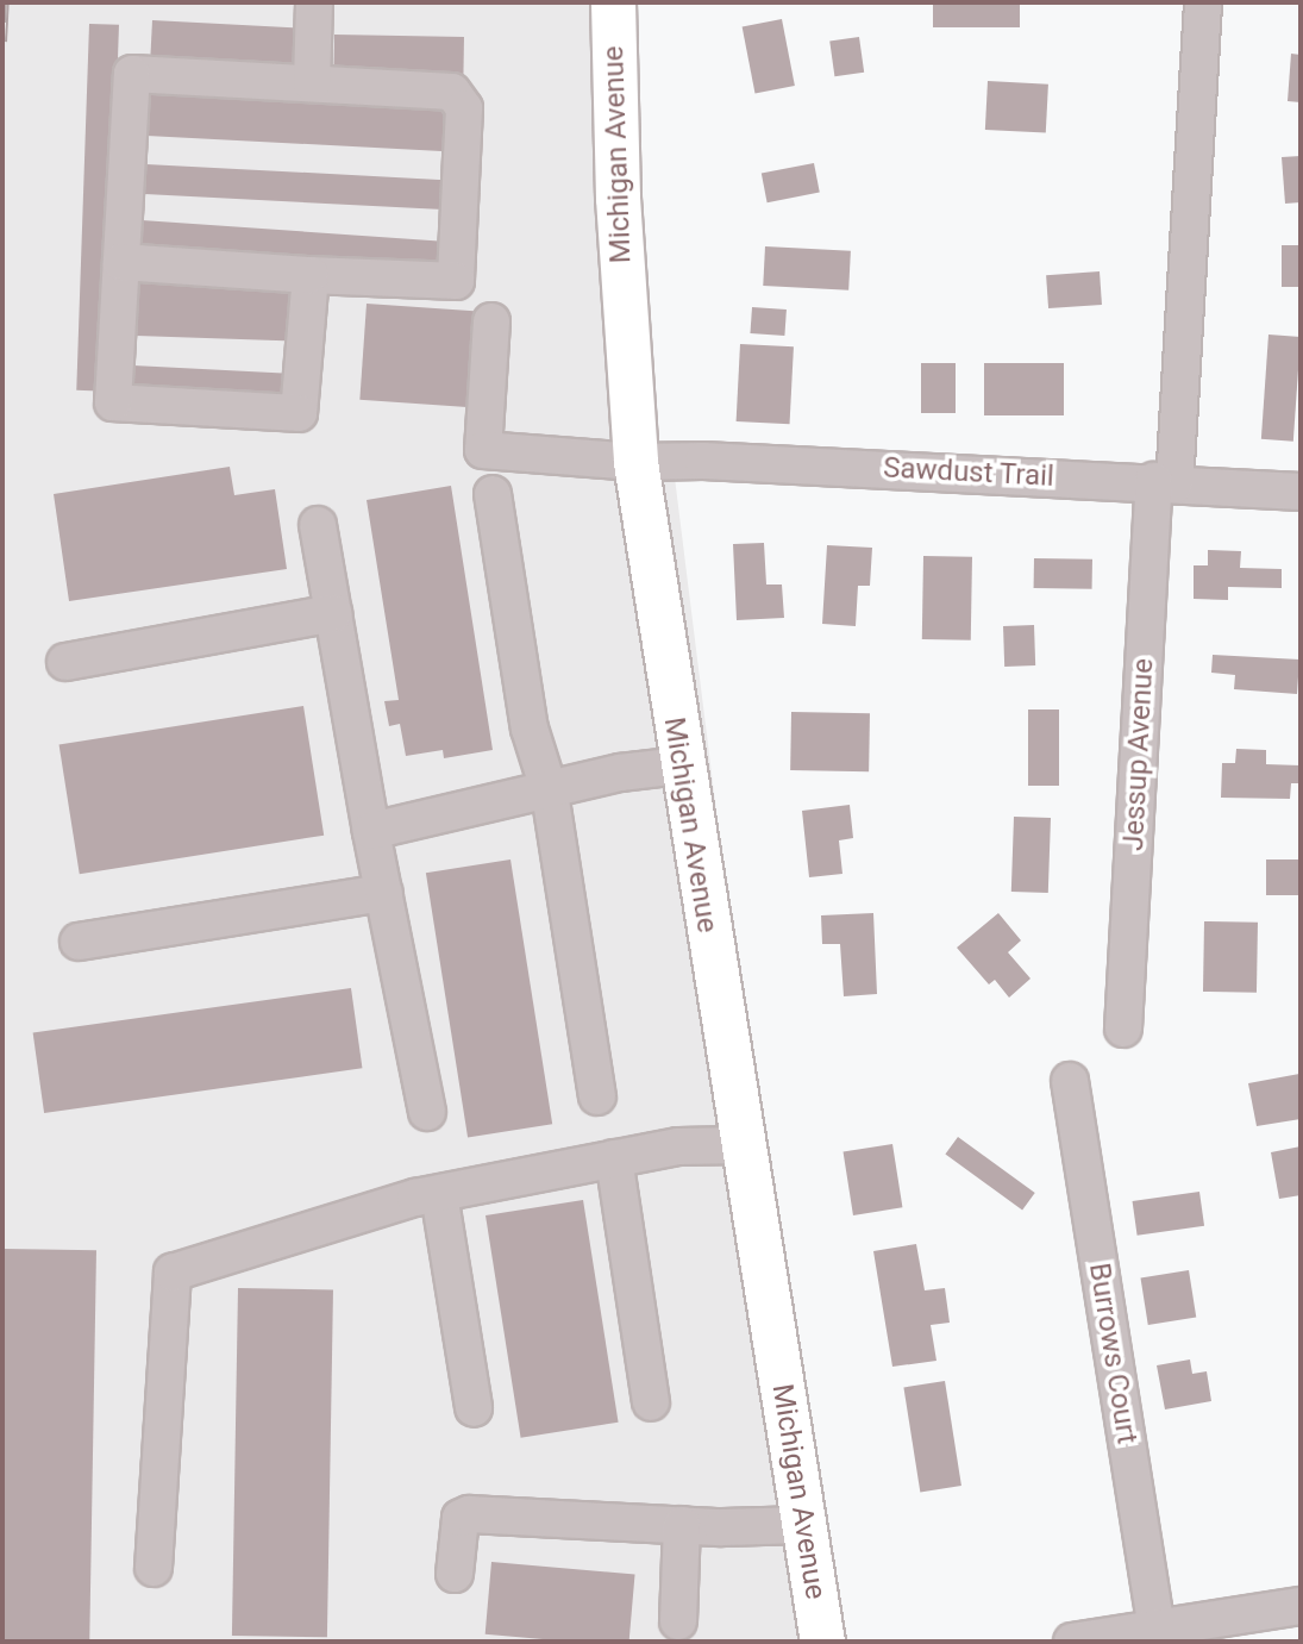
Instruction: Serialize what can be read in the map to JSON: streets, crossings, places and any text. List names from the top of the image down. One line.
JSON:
{"streets":{"main road":["Michigan Avenue"],"street":["Sawdust Trail","Jessup Avenue","Burrows Court"]},"crossings":[["Michigan Avenue","Sawdust Trail"],["Sawdust Trail","Jessup Avenue"]]}
